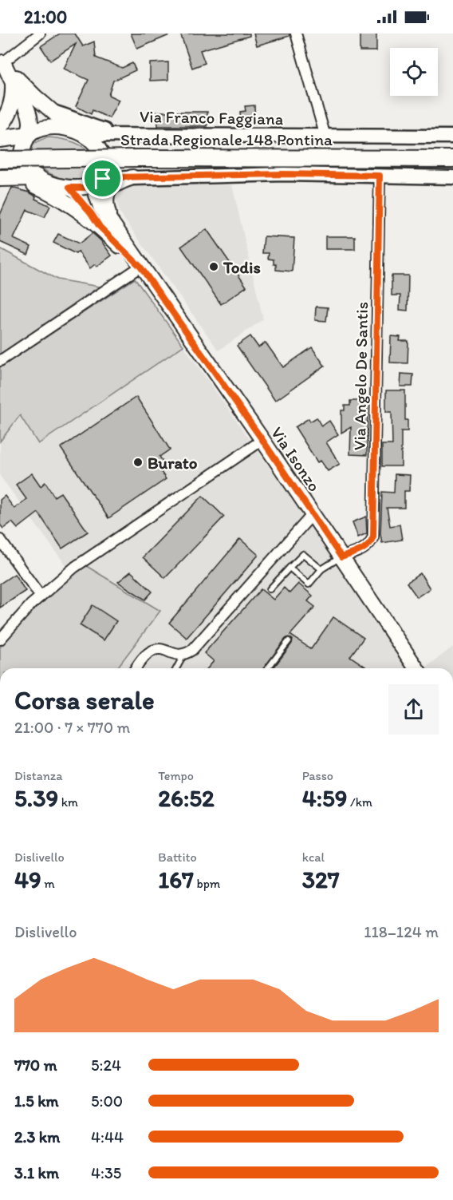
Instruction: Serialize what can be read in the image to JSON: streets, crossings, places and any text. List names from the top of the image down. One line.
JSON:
{"streets":{"main road":["Strada Regionale 148 Pontina","Via Isonzo"],"street":["Via Franco Faggiana","Via Angelo De Santis"]},"crossings":[["Via Angelo De Santis","Via Isonzo"]],"places":["Todis","Burato"],"page":{"status":"21:00","heading":["Corsa serale","21:00 · 7 × 770 m"],"stats":[["Distanza","5.39 km"],["Tempo","26:52"],["Passo","4:59 /km"],["Dislivello","49 m"],["Battito","167 bpm"],["kcal","327"]],"chart":["Dislivello","118–124 m"],"list":[{"name":"770 m","note":"5:24"},{"name":"1.5 km","note":"5:00"},{"name":"2.3 km","note":"4:44"},{"name":"3.1 km","note":"4:35"}]}}
